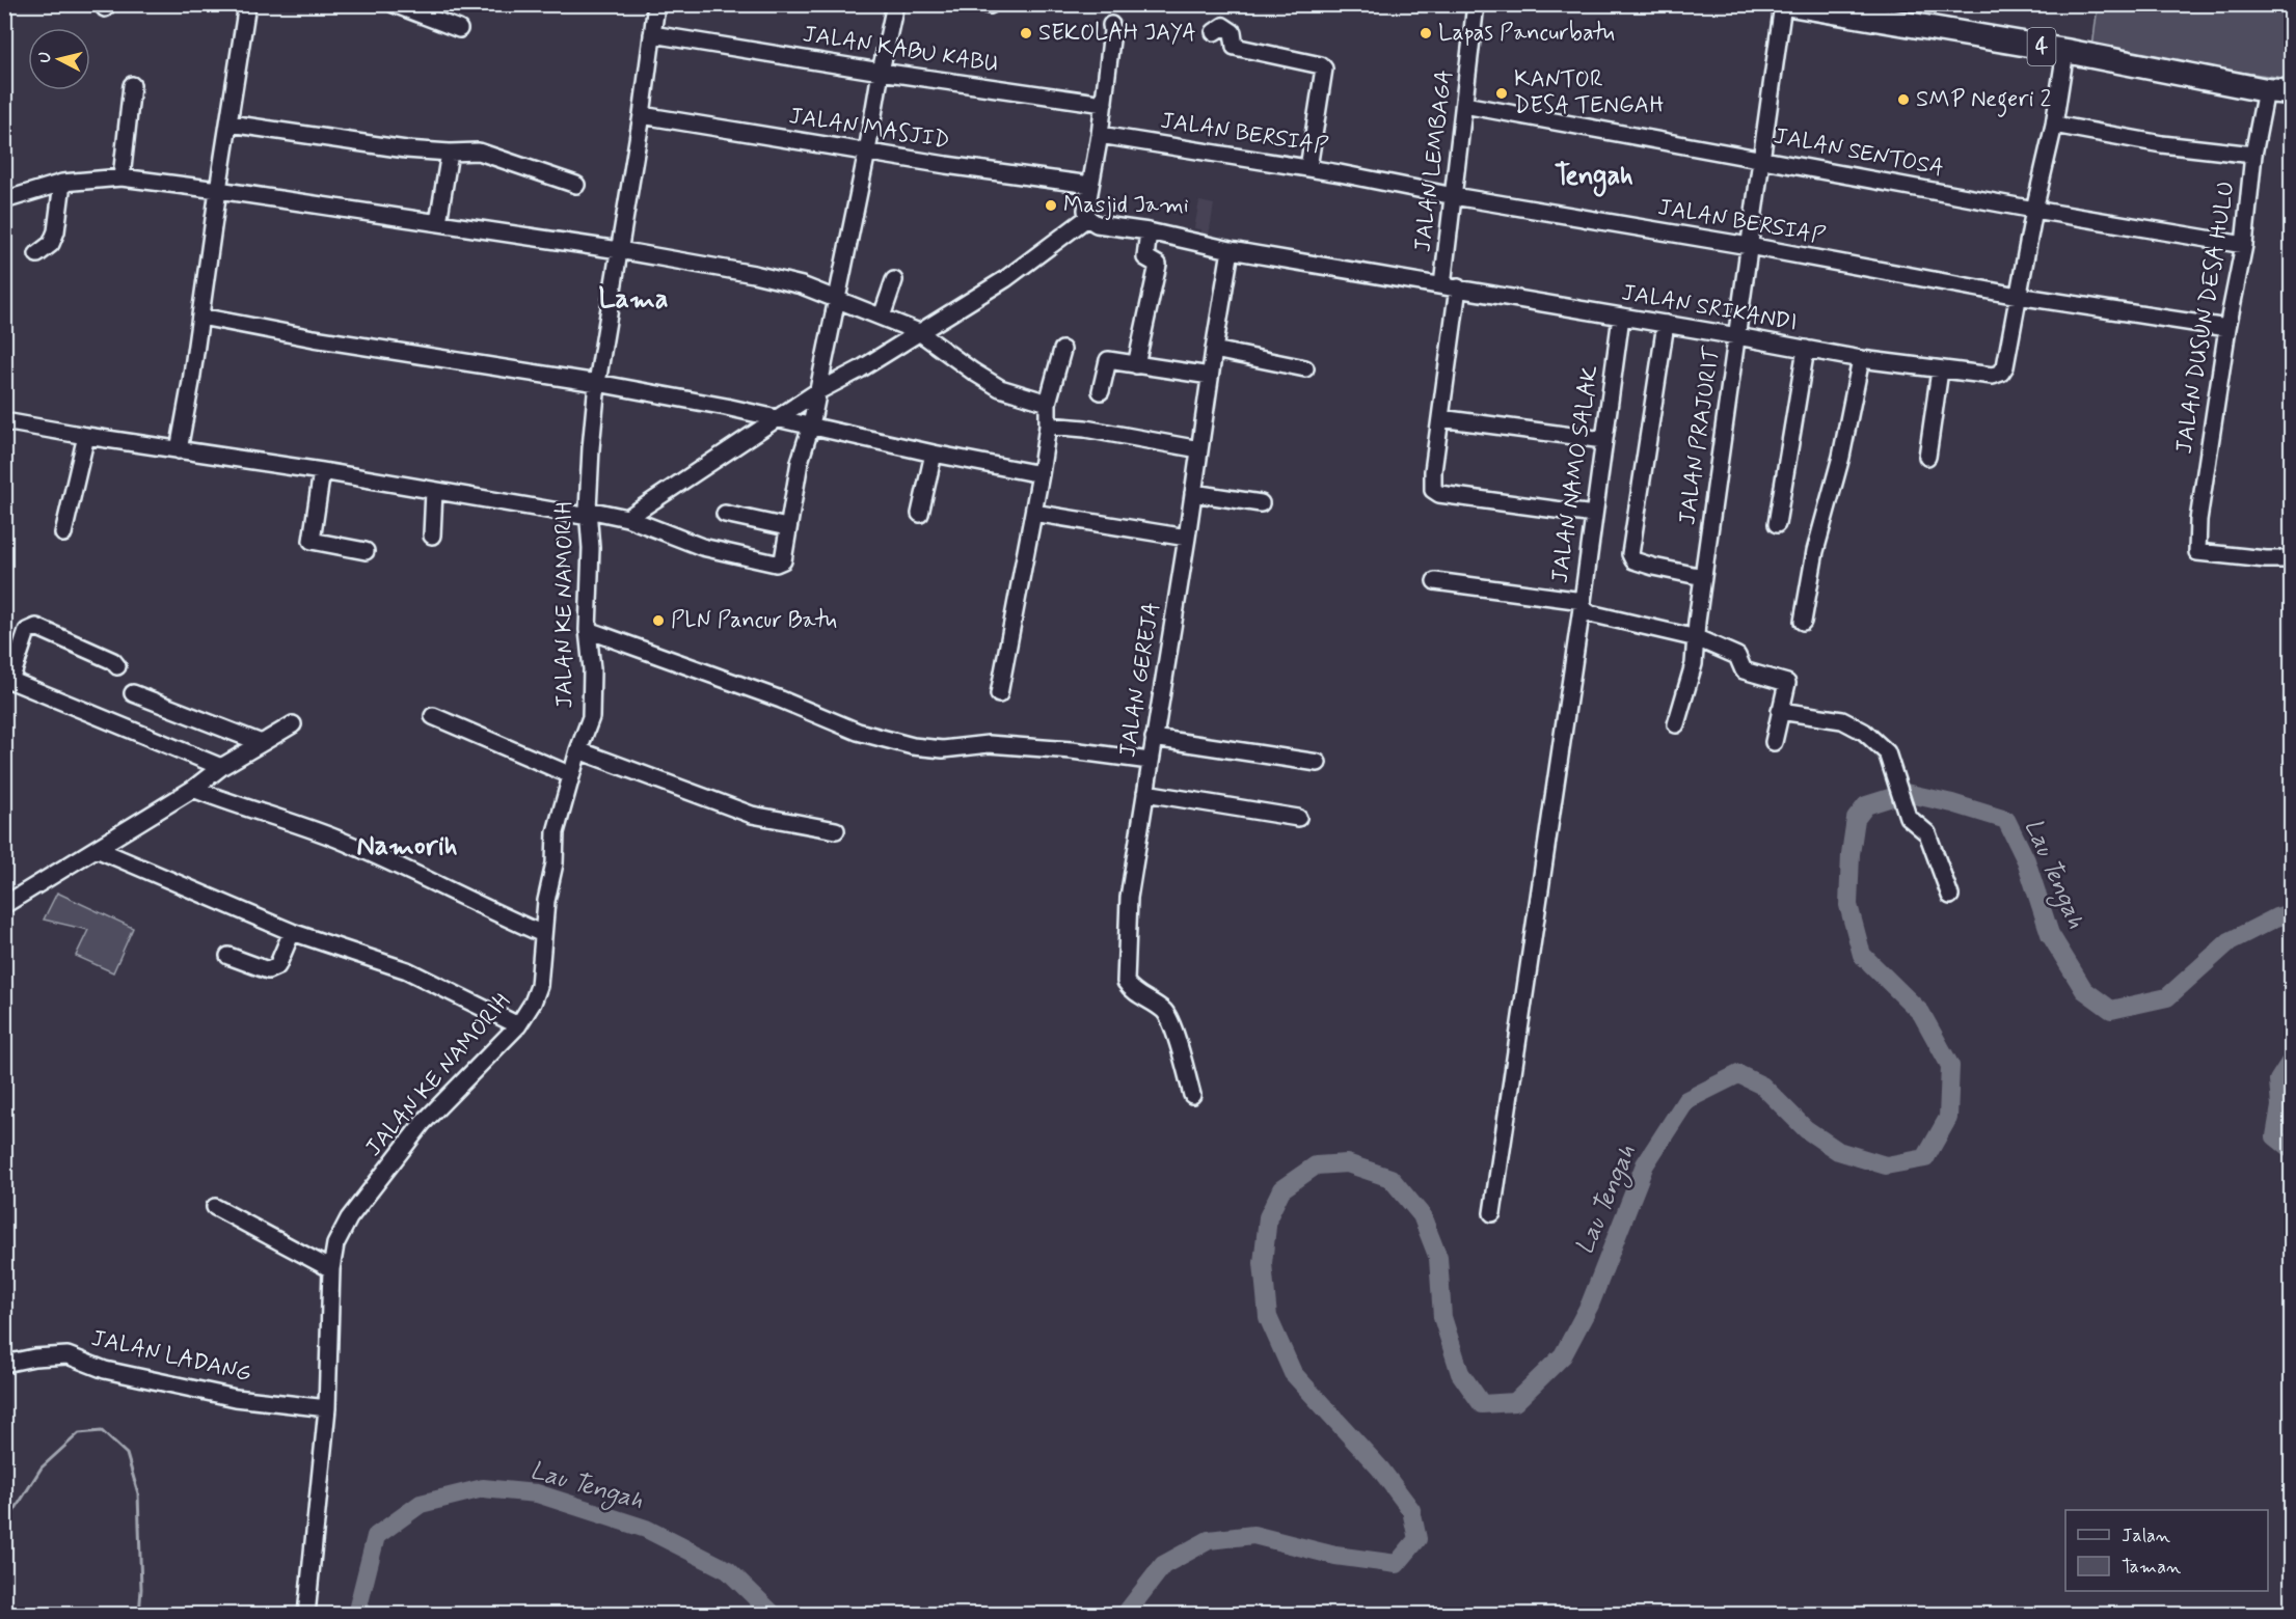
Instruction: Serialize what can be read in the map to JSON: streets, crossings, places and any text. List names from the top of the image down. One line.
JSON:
{"streets":{"highway":["4"],"street":["JALAN KABU KABU","JALAN MASJID","JALAN BERSIAP","JALAN SENTOSA","JALAN LEMBAGA","JALAN SRIKANDI","JALAN DUSUN DESA HULU","JALAN PRAJURIT","JALAN NAMO SALAK","JALAN KE NAMORIH","JALAN GEREJA","JALAN LADANG"]},"crossings":[["4","JALAN SRIKANDI"],["4","JALAN DUSUN DESA HULU"],["JALAN KABU KABU","JALAN KE NAMORIH"],["JALAN MASJID","JALAN KE NAMORIH"],["JALAN BERSIAP","JALAN LEMBAGA"],["JALAN BERSIAP","JALAN SRIKANDI"],["JALAN BERSIAP","JALAN DUSUN DESA HULU"],["JALAN BERSIAP","JALAN PRAJURIT"],["JALAN SENTOSA","JALAN LEMBAGA"],["JALAN SENTOSA","JALAN SRIKANDI"],["JALAN SENTOSA","JALAN DUSUN DESA HULU"],["JALAN SENTOSA","JALAN PRAJURIT"],["JALAN LEMBAGA","JALAN SRIKANDI"],["JALAN SRIKANDI","JALAN PRAJURIT"],["JALAN SRIKANDI","JALAN NAMO SALAK"],["JALAN SRIKANDI","JALAN GEREJA"],["JALAN KE NAMORIH","JALAN LADANG"]],"districts":["Tengah","Lama","Namorih"],"water":["Lau Tengah"],"places":["SEKOLAH JAYA","Lapas Pancurbatu","KANTOR DESA TENGAH","SMP Negeri 2","Masjid Jami","PLN Pancur Batu"],"legend":["Jalan","Taman"],"north":"left"}
